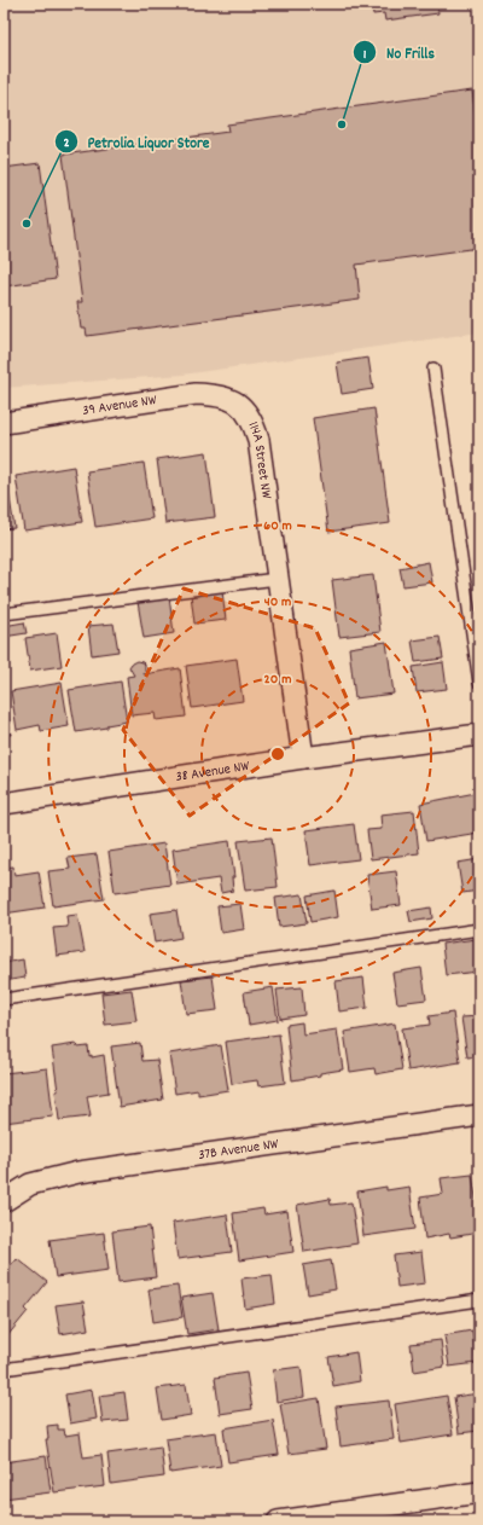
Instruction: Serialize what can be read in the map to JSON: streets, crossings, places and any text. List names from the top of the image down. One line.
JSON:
{"streets":{"street":["39 Avenue NW","114A Street NW","38 Avenue NW","37B Avenue NW"]},"crossings":[["39 Avenue NW","114A Street NW"],["114A Street NW","38 Avenue NW"]],"places":["No Frills","Petrolia Liquor Store"],"rings":["60 m","40 m","20 m"]}
